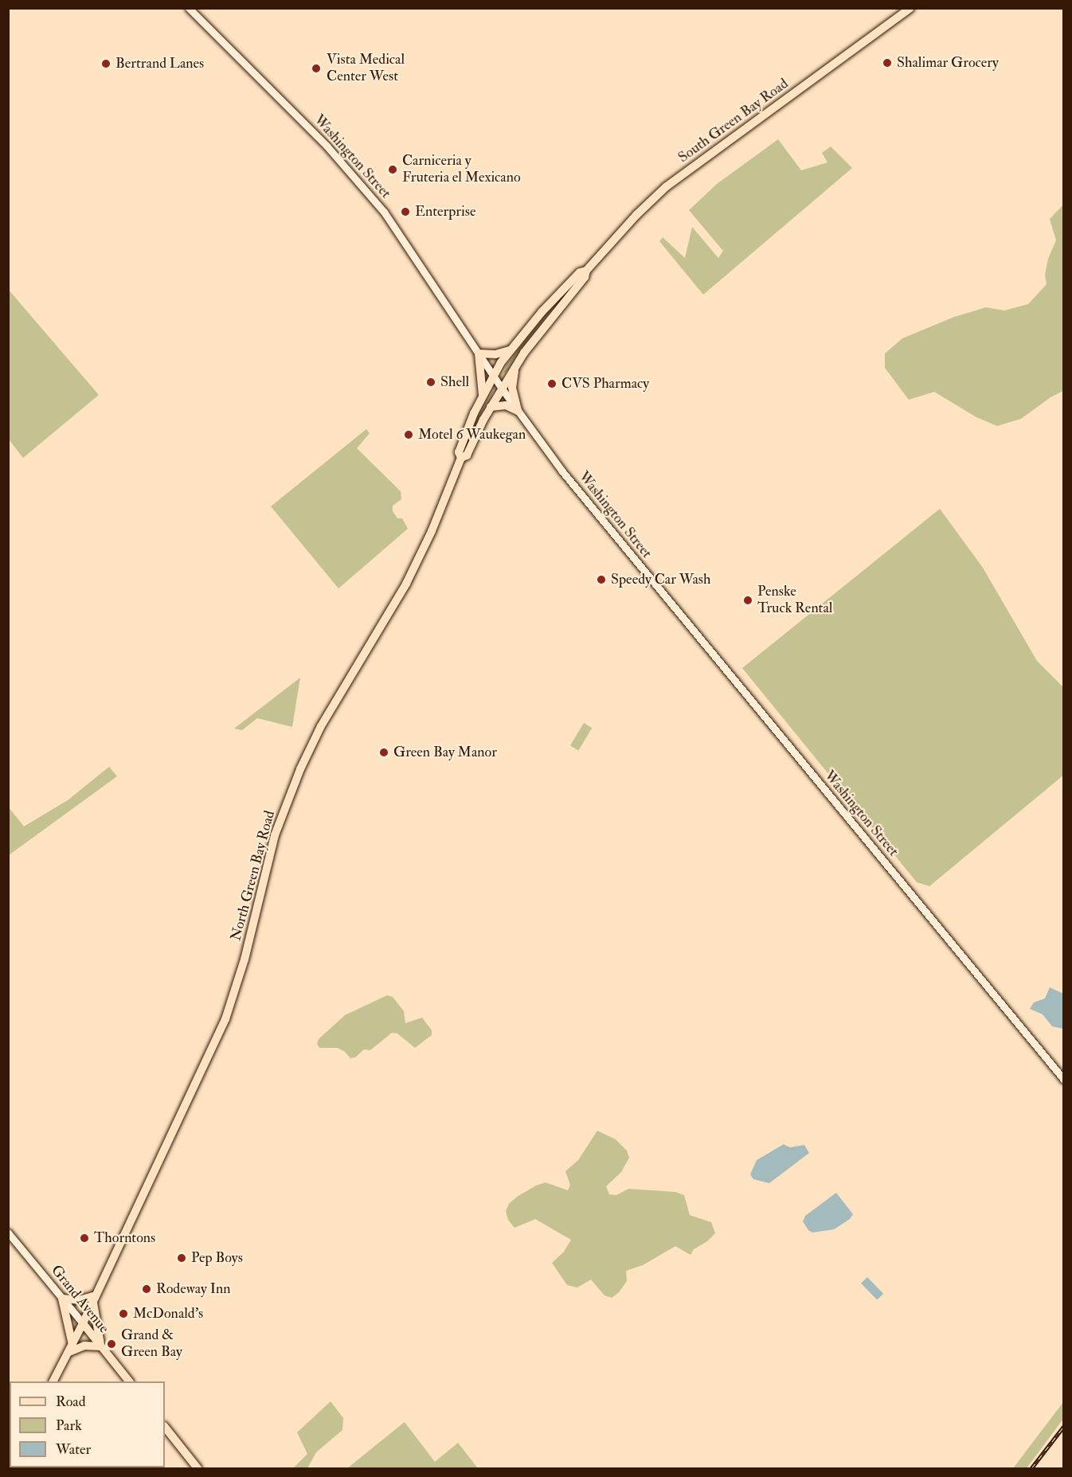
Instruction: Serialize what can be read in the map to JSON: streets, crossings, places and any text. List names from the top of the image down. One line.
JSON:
{"streets":{"main road":["South Green Bay Road","Washington Street","North Green Bay Road","Grand Avenue"]},"crossings":[["South Green Bay Road","Washington Street"],["South Green Bay Road","North Green Bay Road"],["Washington Street","North Green Bay Road"],["North Green Bay Road","Grand Avenue"]],"places":["Shalimar Grocery","Bertrand Lanes","Vista Medical Center West","Carniceria y Fruteria el Mexicano","Enterprise","Shell","CVS Pharmacy","Motel 6 Waukegan","Speedy Car Wash","Penske Truck Rental","Green Bay Manor","Thorntons","Pep Boys","Rodeway Inn","McDonald's","Grand & Green Bay"],"legend":["Road","Park","Water"]}
